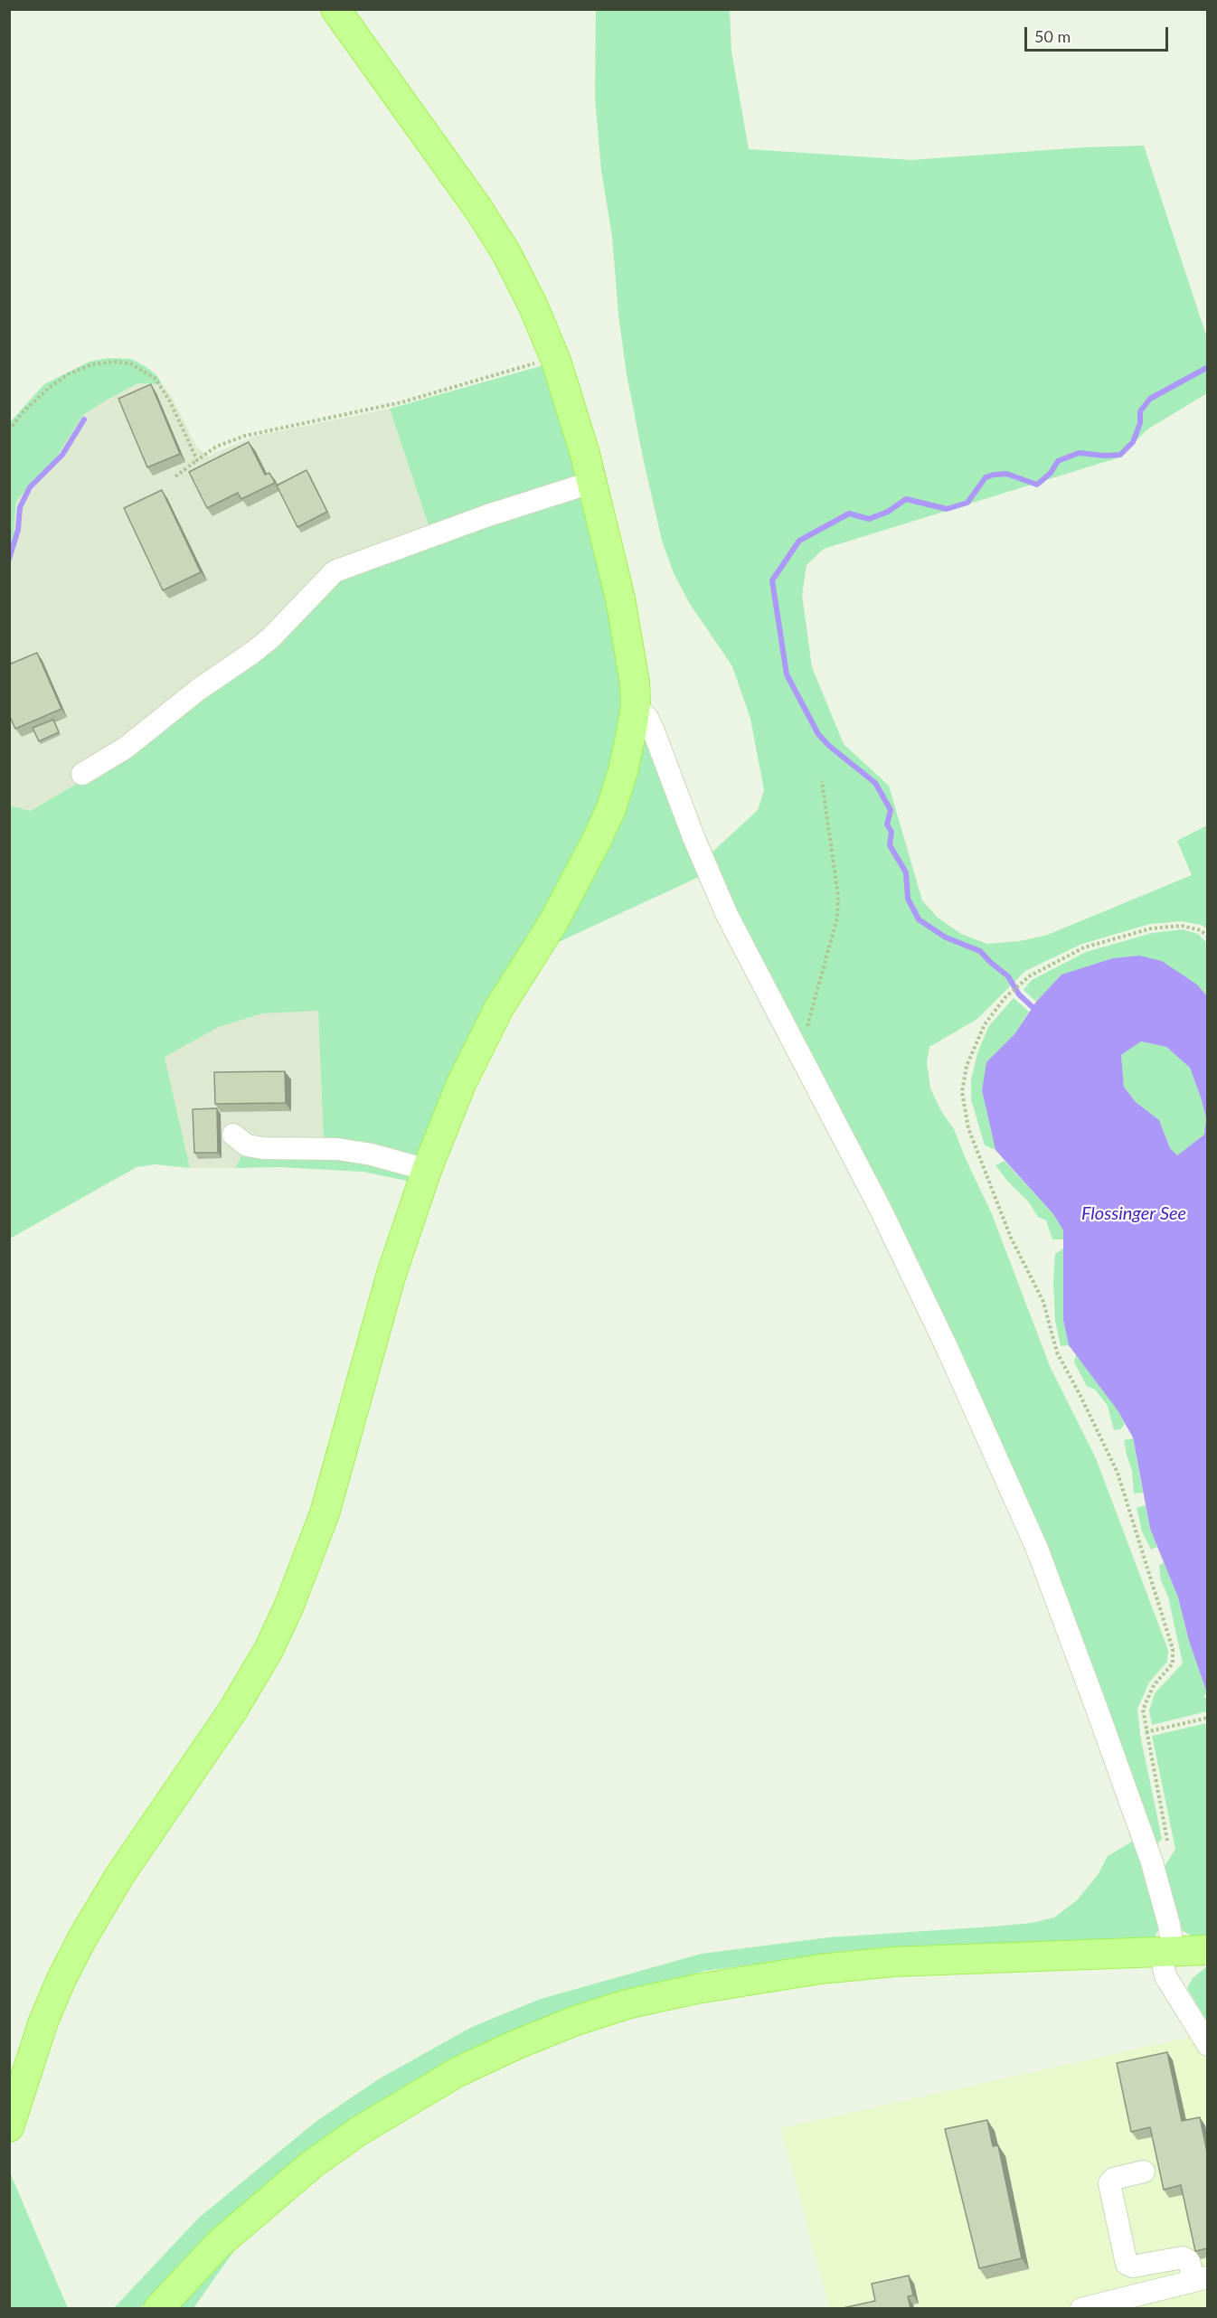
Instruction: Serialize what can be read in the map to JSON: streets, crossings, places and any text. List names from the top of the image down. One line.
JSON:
{"water":["Flossinger See"],"scale_bar":"50 m"}
